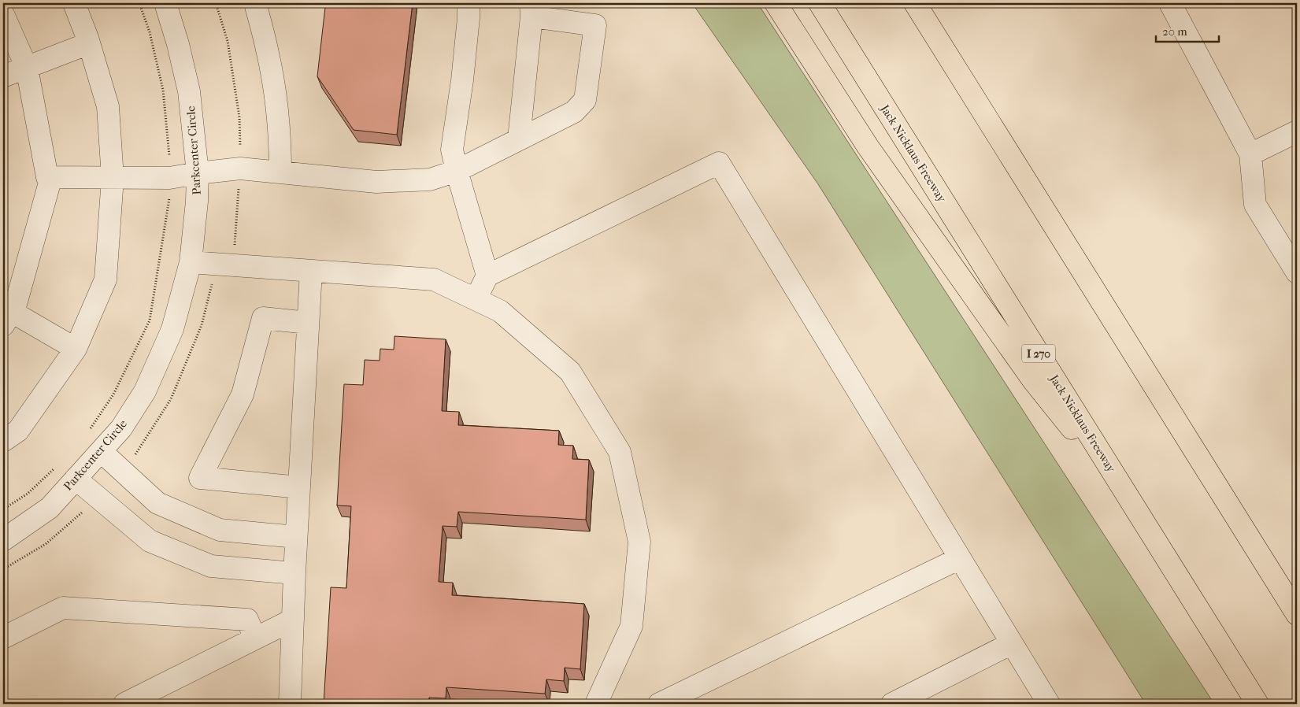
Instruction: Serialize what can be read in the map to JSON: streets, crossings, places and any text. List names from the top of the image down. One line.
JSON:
{"streets":{"highway":["Jack Nicklaus Freeway","I 270"],"street":["Parkcenter Circle"]},"scale_bar":"20 m"}
